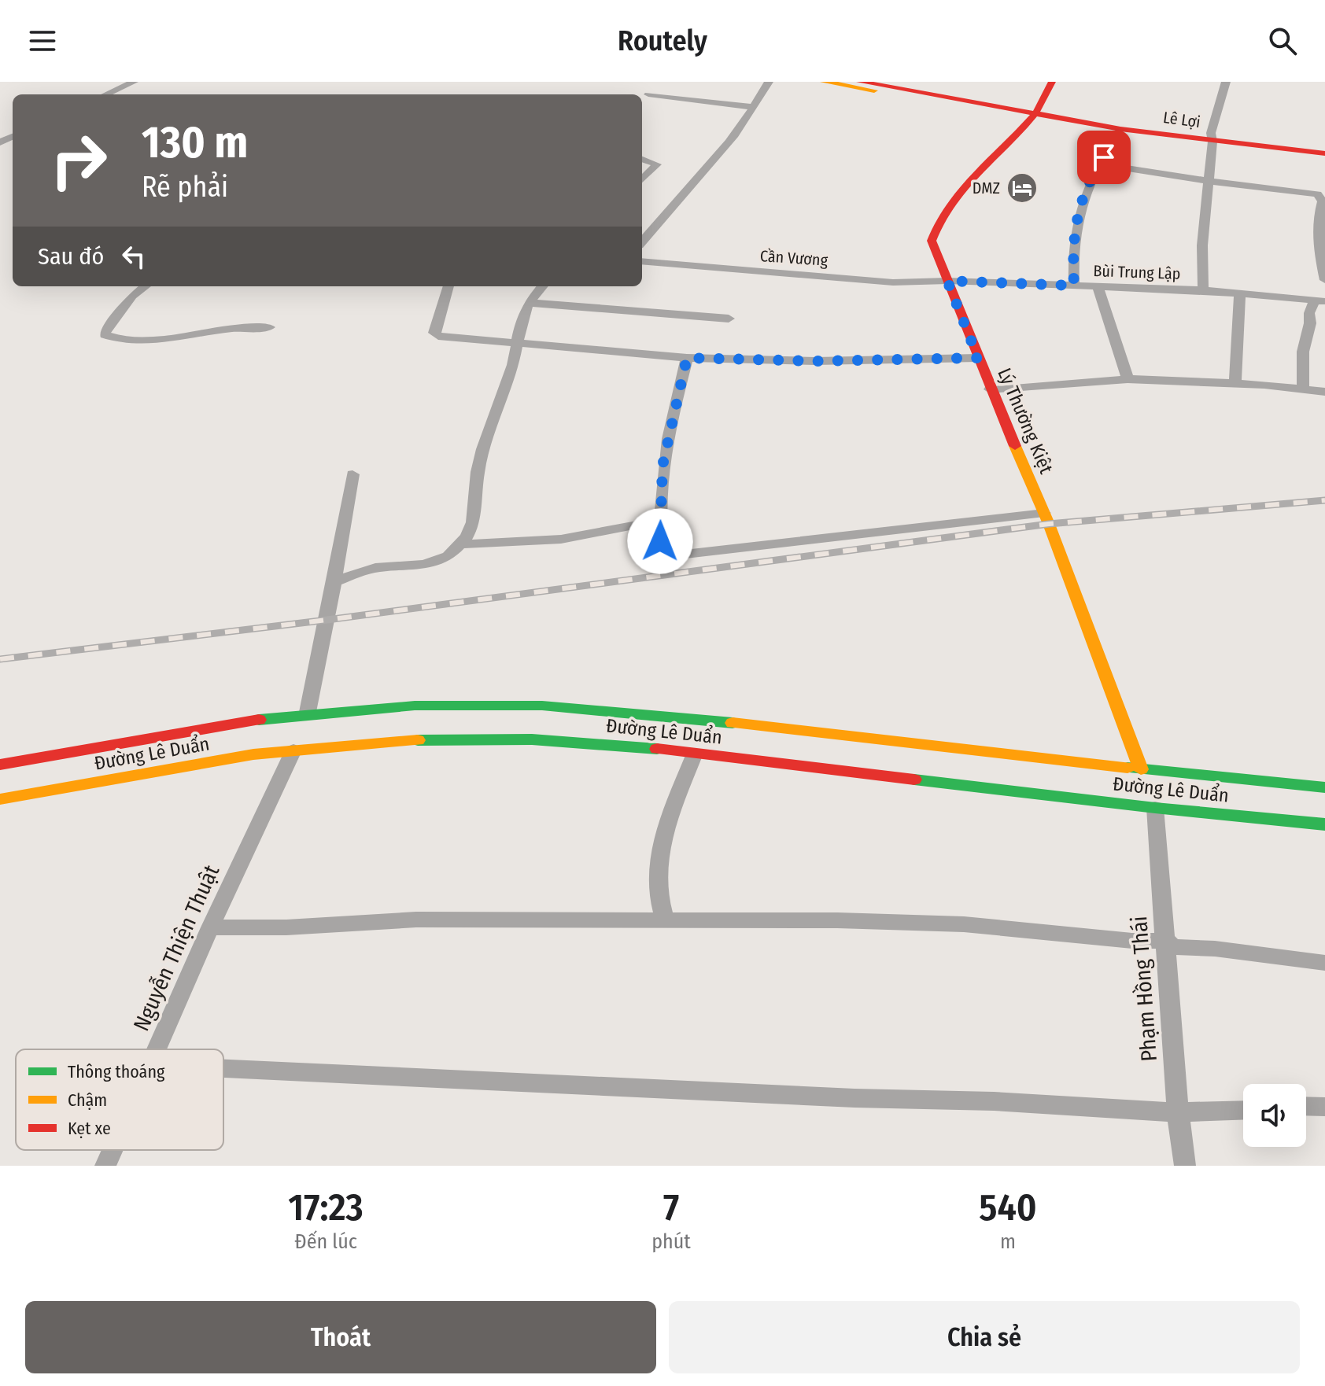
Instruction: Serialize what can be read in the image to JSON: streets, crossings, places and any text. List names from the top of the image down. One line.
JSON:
{"streets":{"main road":["Lê Lợi","Lý Thường Kiệt","Đường Lê Duẩn"],"street":["Cần Vương","Bùi Trung Lập","Nguyễn Thiện Thuật","Phạm Hồng Thái"]},"crossings":[["Lê Lợi","Lý Thường Kiệt"],["Cần Vương","Bùi Trung Lập"],["Cần Vương","Lý Thường Kiệt"],["Bùi Trung Lập","Lý Thường Kiệt"],["Lý Thường Kiệt","Đường Lê Duẩn"],["Lý Thường Kiệt","Phạm Hồng Thái"],["Đường Lê Duẩn","Nguyễn Thiện Thuật"],["Đường Lê Duẩn","Phạm Hồng Thái"]],"places":{"hotel":["DMZ"]},"legend":["Thông thoáng","Chậm","Kẹt xe"],"page":{"header":"Routely","turn":["130 m","Rẽ phải"],"then":"Sau đó","eta":["17:23","Đến lúc","7","phút","540","m"],"buttons":["Thoát","Chia sẻ"]}}
